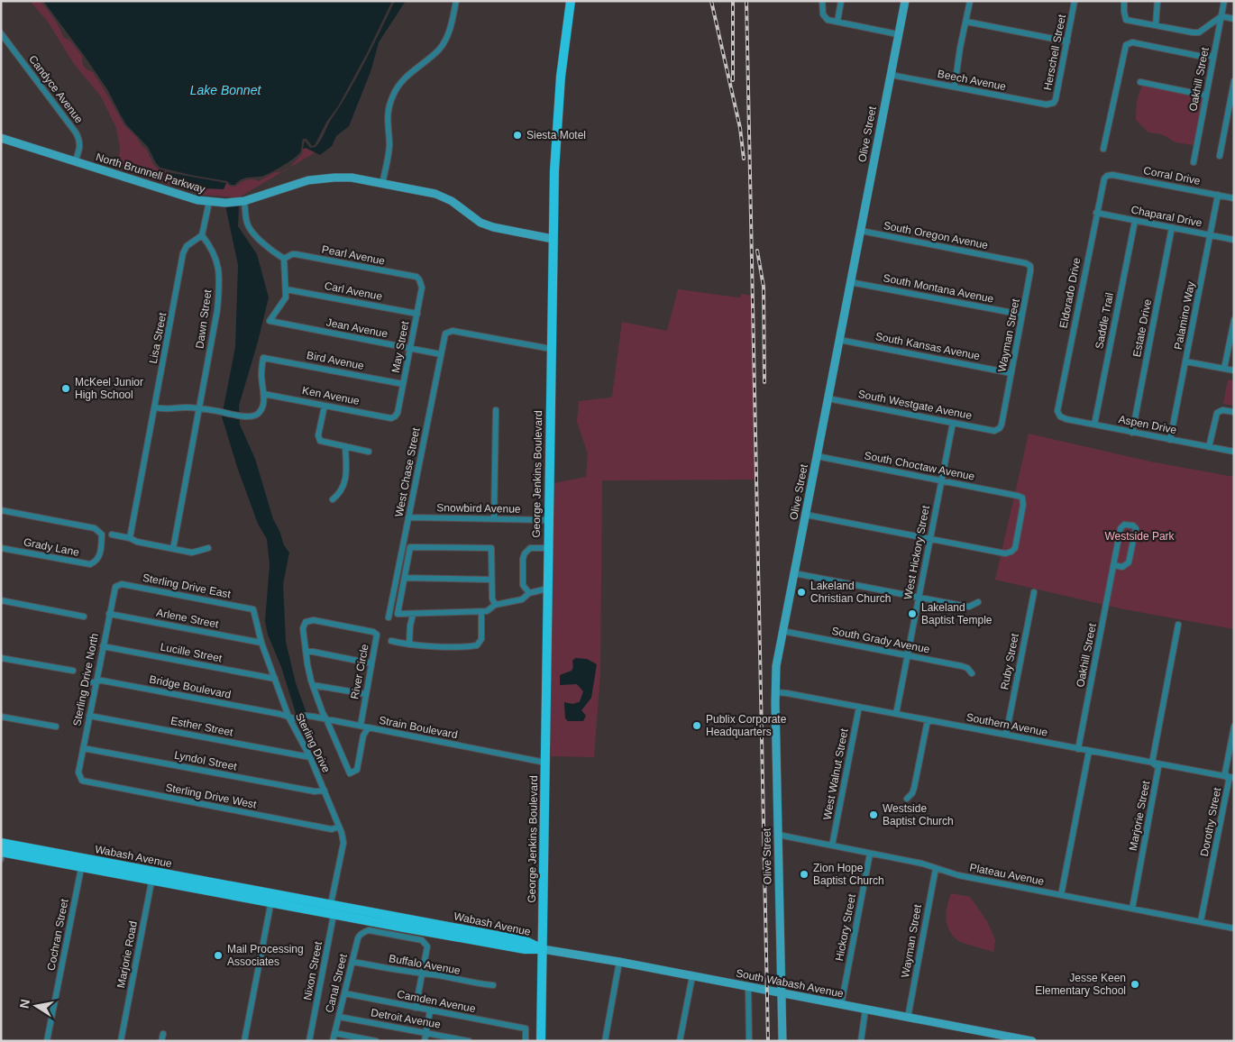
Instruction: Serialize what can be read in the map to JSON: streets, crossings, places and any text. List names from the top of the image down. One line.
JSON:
{"streets":{"main road":["Olive Street","North Brunnell Parkway","George Jenkins Boulevard","Wabash Avenue","South Wabash Avenue"],"street":["Herschell Street","Oakhill Street","Beech Avenue","Candyce Avenue","Corral Drive","Chaparal Drive","South Oregon Avenue","Pearl Avenue","South Montana Avenue","Carl Avenue","Eldorado Drive","Palamino Way","Dawn Street","Saddle Trail","Jean Avenue","Estate Drive","Wayman Street","Lisa Street","South Kansas Avenue","May Street","Bird Avenue","Ken Avenue","South Westgate Avenue","Aspen Drive","South Choctaw Avenue","West Chase Street","Snowbird Avenue","Grady Lane","West Hickory Street","Sterling Drive East","Arlene Street","South Grady Avenue","Lucille Street","Ruby Street","River Circle","Sterling Drive North","Bridge Boulevard","Southern Avenue","Esther Street","Strain Boulevard","Sterling Drive","Lyndol Street","West Walnut Street","Sterling Drive West","Marjorie Street","Dorothy Street","Plateau Avenue","Hickory Street","Cochran Street","Marjorie Road","Buffalo Avenue","Nixon Street","Canal Street","Camden Avenue","Detroit Avenue"]},"crossings":[["Herschell Street","Beech Avenue"],["Oakhill Street","Southern Avenue"],["Beech Avenue","Olive Street"],["Candyce Avenue","North Brunnell Parkway"],["Olive Street","South Oregon Avenue"],["Olive Street","South Montana Avenue"],["Olive Street","South Kansas Avenue"],["Olive Street","South Westgate Avenue"],["Olive Street","South Choctaw Avenue"],["Olive Street","South Grady Avenue"],["Olive Street","Southern Avenue"],["Olive Street","Plateau Avenue"],["Olive Street","South Wabash Avenue"],["North Brunnell Parkway","George Jenkins Boulevard"],["Corral Drive","Eldorado Drive"],["Corral Drive","Palamino Way"],["Chaparal Drive","Eldorado Drive"],["Chaparal Drive","Palamino Way"],["Chaparal Drive","Saddle Trail"],["Chaparal Drive","Estate Drive"],["South Oregon Avenue","Wayman Street"],["Pearl Avenue","May Street"],["South Montana Avenue","Wayman Street"],["Carl Avenue","Jean Avenue"],["Carl Avenue","May Street"],["Eldorado Drive","Aspen Drive"],["Palamino Way","Aspen Drive"],["Dawn Street","Lisa Street"],["Saddle Trail","Aspen Drive"],["Jean Avenue","May Street"],["Jean Avenue","West Chase Street"],["Estate Drive","Aspen Drive"],["Wayman Street","South Kansas Avenue"],["Wayman Street","South Westgate Avenue"],["Wayman Street","Plateau Avenue"],["Wayman Street","South Wabash Avenue"],["May Street","Bird Avenue"],["May Street","Ken Avenue"],["Bird Avenue","Ken Avenue"],["South Westgate Avenue","West Hickory Street"],["South Choctaw Avenue","West Hickory Street"],["West Chase Street","George Jenkins Boulevard"],["West Chase Street","Snowbird Avenue"],["George Jenkins Boulevard","Snowbird Avenue"],["George Jenkins Boulevard","Strain Boulevard"],["George Jenkins Boulevard","Wabash Avenue"],["George Jenkins Boulevard","South Wabash Avenue"],["West Hickory Street","South Grady Avenue"],["West Hickory Street","Southern Avenue"],["Sterling Drive East","Arlene Street"],["Sterling Drive East","Sterling Drive North"],["Sterling Drive East","Sterling Drive"],["Arlene Street","Sterling Drive North"],["Arlene Street","Sterling Drive"],["Lucille Street","Sterling Drive North"],["Lucille Street","Sterling Drive"],["Ruby Street","Southern Avenue"],["River Circle","Strain Boulevard"],["Sterling Drive North","Bridge Boulevard"],["Sterling Drive North","Esther Street"],["Sterling Drive North","Lyndol Street"],["Sterling Drive North","Sterling Drive West"],["Bridge Boulevard","Strain Boulevard"],["Bridge Boulevard","Sterling Drive"],["Southern Avenue","West Walnut Street"],["Southern Avenue","Marjorie Street"],["Southern Avenue","Dorothy Street"],["Esther Street","Sterling Drive"],["Strain Boulevard","Sterling Drive"],["Sterling Drive","Lyndol Street"],["Sterling Drive","Sterling Drive West"],["Sterling Drive","Wabash Avenue"],["Sterling Drive","Nixon Street"],["West Walnut Street","Plateau Avenue"],["Marjorie Street","Plateau Avenue"],["Dorothy Street","Plateau Avenue"],["Wabash Avenue","Cochran Street"],["Wabash Avenue","Marjorie Road"],["Wabash Avenue","Nixon Street"],["Wabash Avenue","South Wabash Avenue"],["Plateau Avenue","Hickory Street"],["Hickory Street","South Wabash Avenue"],["Buffalo Avenue","Canal Street"],["Canal Street","Camden Avenue"],["Canal Street","Detroit Avenue"]],"water":["Lake Bonnet"],"parks":["Westside Park"],"places":["Siesta Motel","McKeel Junior High School","Lakeland Christian Church","Lakeland Baptist Temple","Publix Corporate Headquarters","Westside Baptist Church","Zion Hope Baptist Church","Mail Processing Associates","Jesse Keen Elementary School"],"north":"left"}
